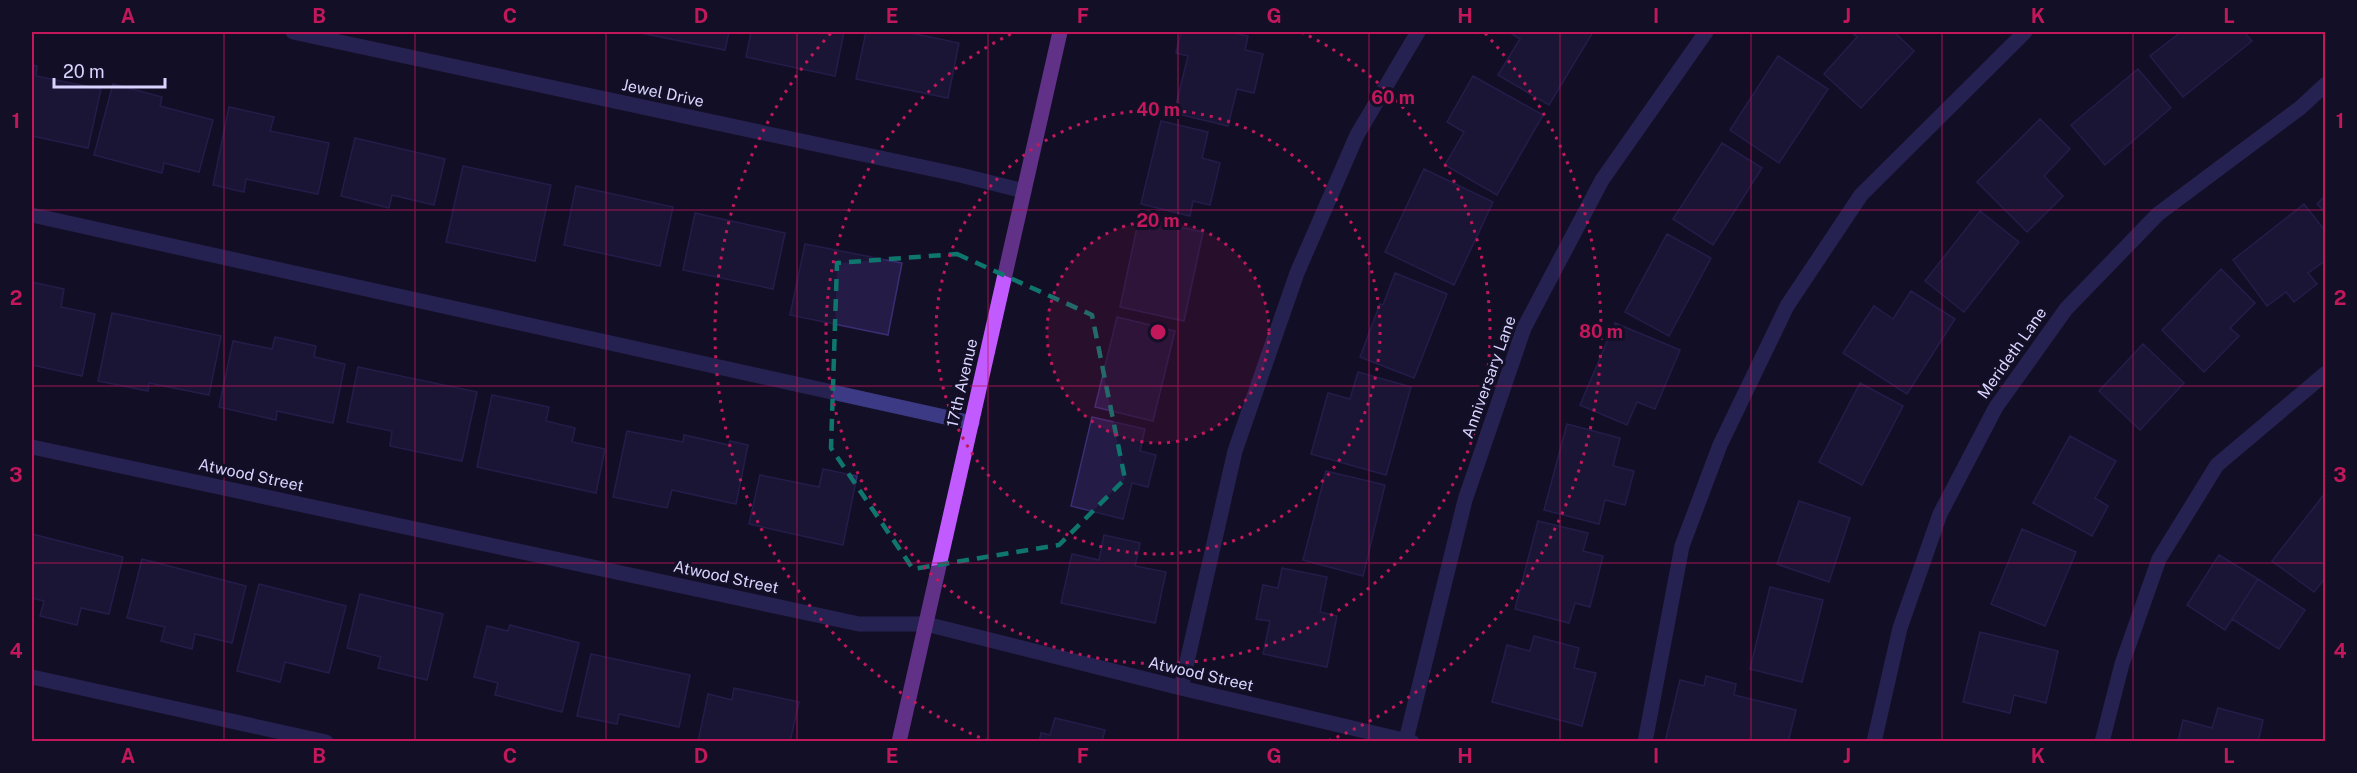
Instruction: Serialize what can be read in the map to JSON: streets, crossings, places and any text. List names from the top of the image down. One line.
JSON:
{"streets":{"main road":["17th Avenue"],"street":["Jewel Drive","Merideth Lane","Anniversary Lane","Atwood Street"]},"crossings":[["Jewel Drive","17th Avenue"],["Anniversary Lane","Atwood Street"],["17th Avenue","Atwood Street"]],"scale_bar":"20 m","grid":{"columns":["A","B","C","D","E","F","G","H","I","J","K","L"],"rows":["1","2","3","4"]},"rings":["60 m","40 m","20 m","80 m"]}
